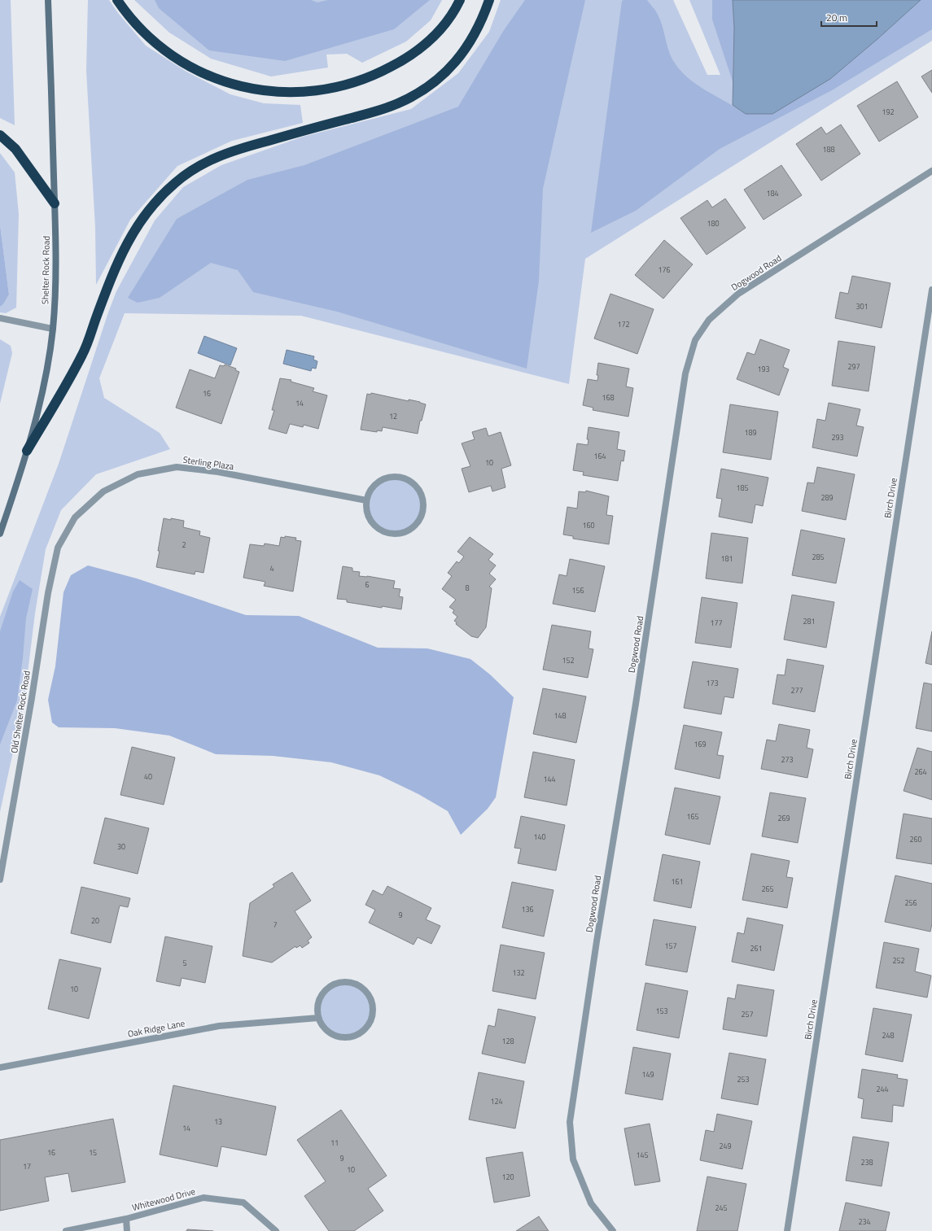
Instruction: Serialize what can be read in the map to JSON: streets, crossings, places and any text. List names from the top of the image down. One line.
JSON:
{"streets":{"main road":["Shelter Rock Road"],"street":["Dogwood Road","Sterling Plaza","Birch Drive","Old Shelter Rock Road","Oak Ridge Lane","Whitewood Drive"]},"crossings":[["Sterling Plaza","Old Shelter Rock Road"]],"house_numbers":["192","188","184","180","176","301","172","297","193","16","168","14","12","189","293","164","10","185","289","160","2","285","181","4","6","8","156","281","177","152","173","277","148","169","273","264","40","144","165","269","140","260","30","161","265","256","136","9","20","7","157","261","252","5","132","10","153","257","248","128","149","253","244","124","13","14","11","249","16","15","145","9","238","17","10","120","245","234"],"scale_bar":"20 m"}
